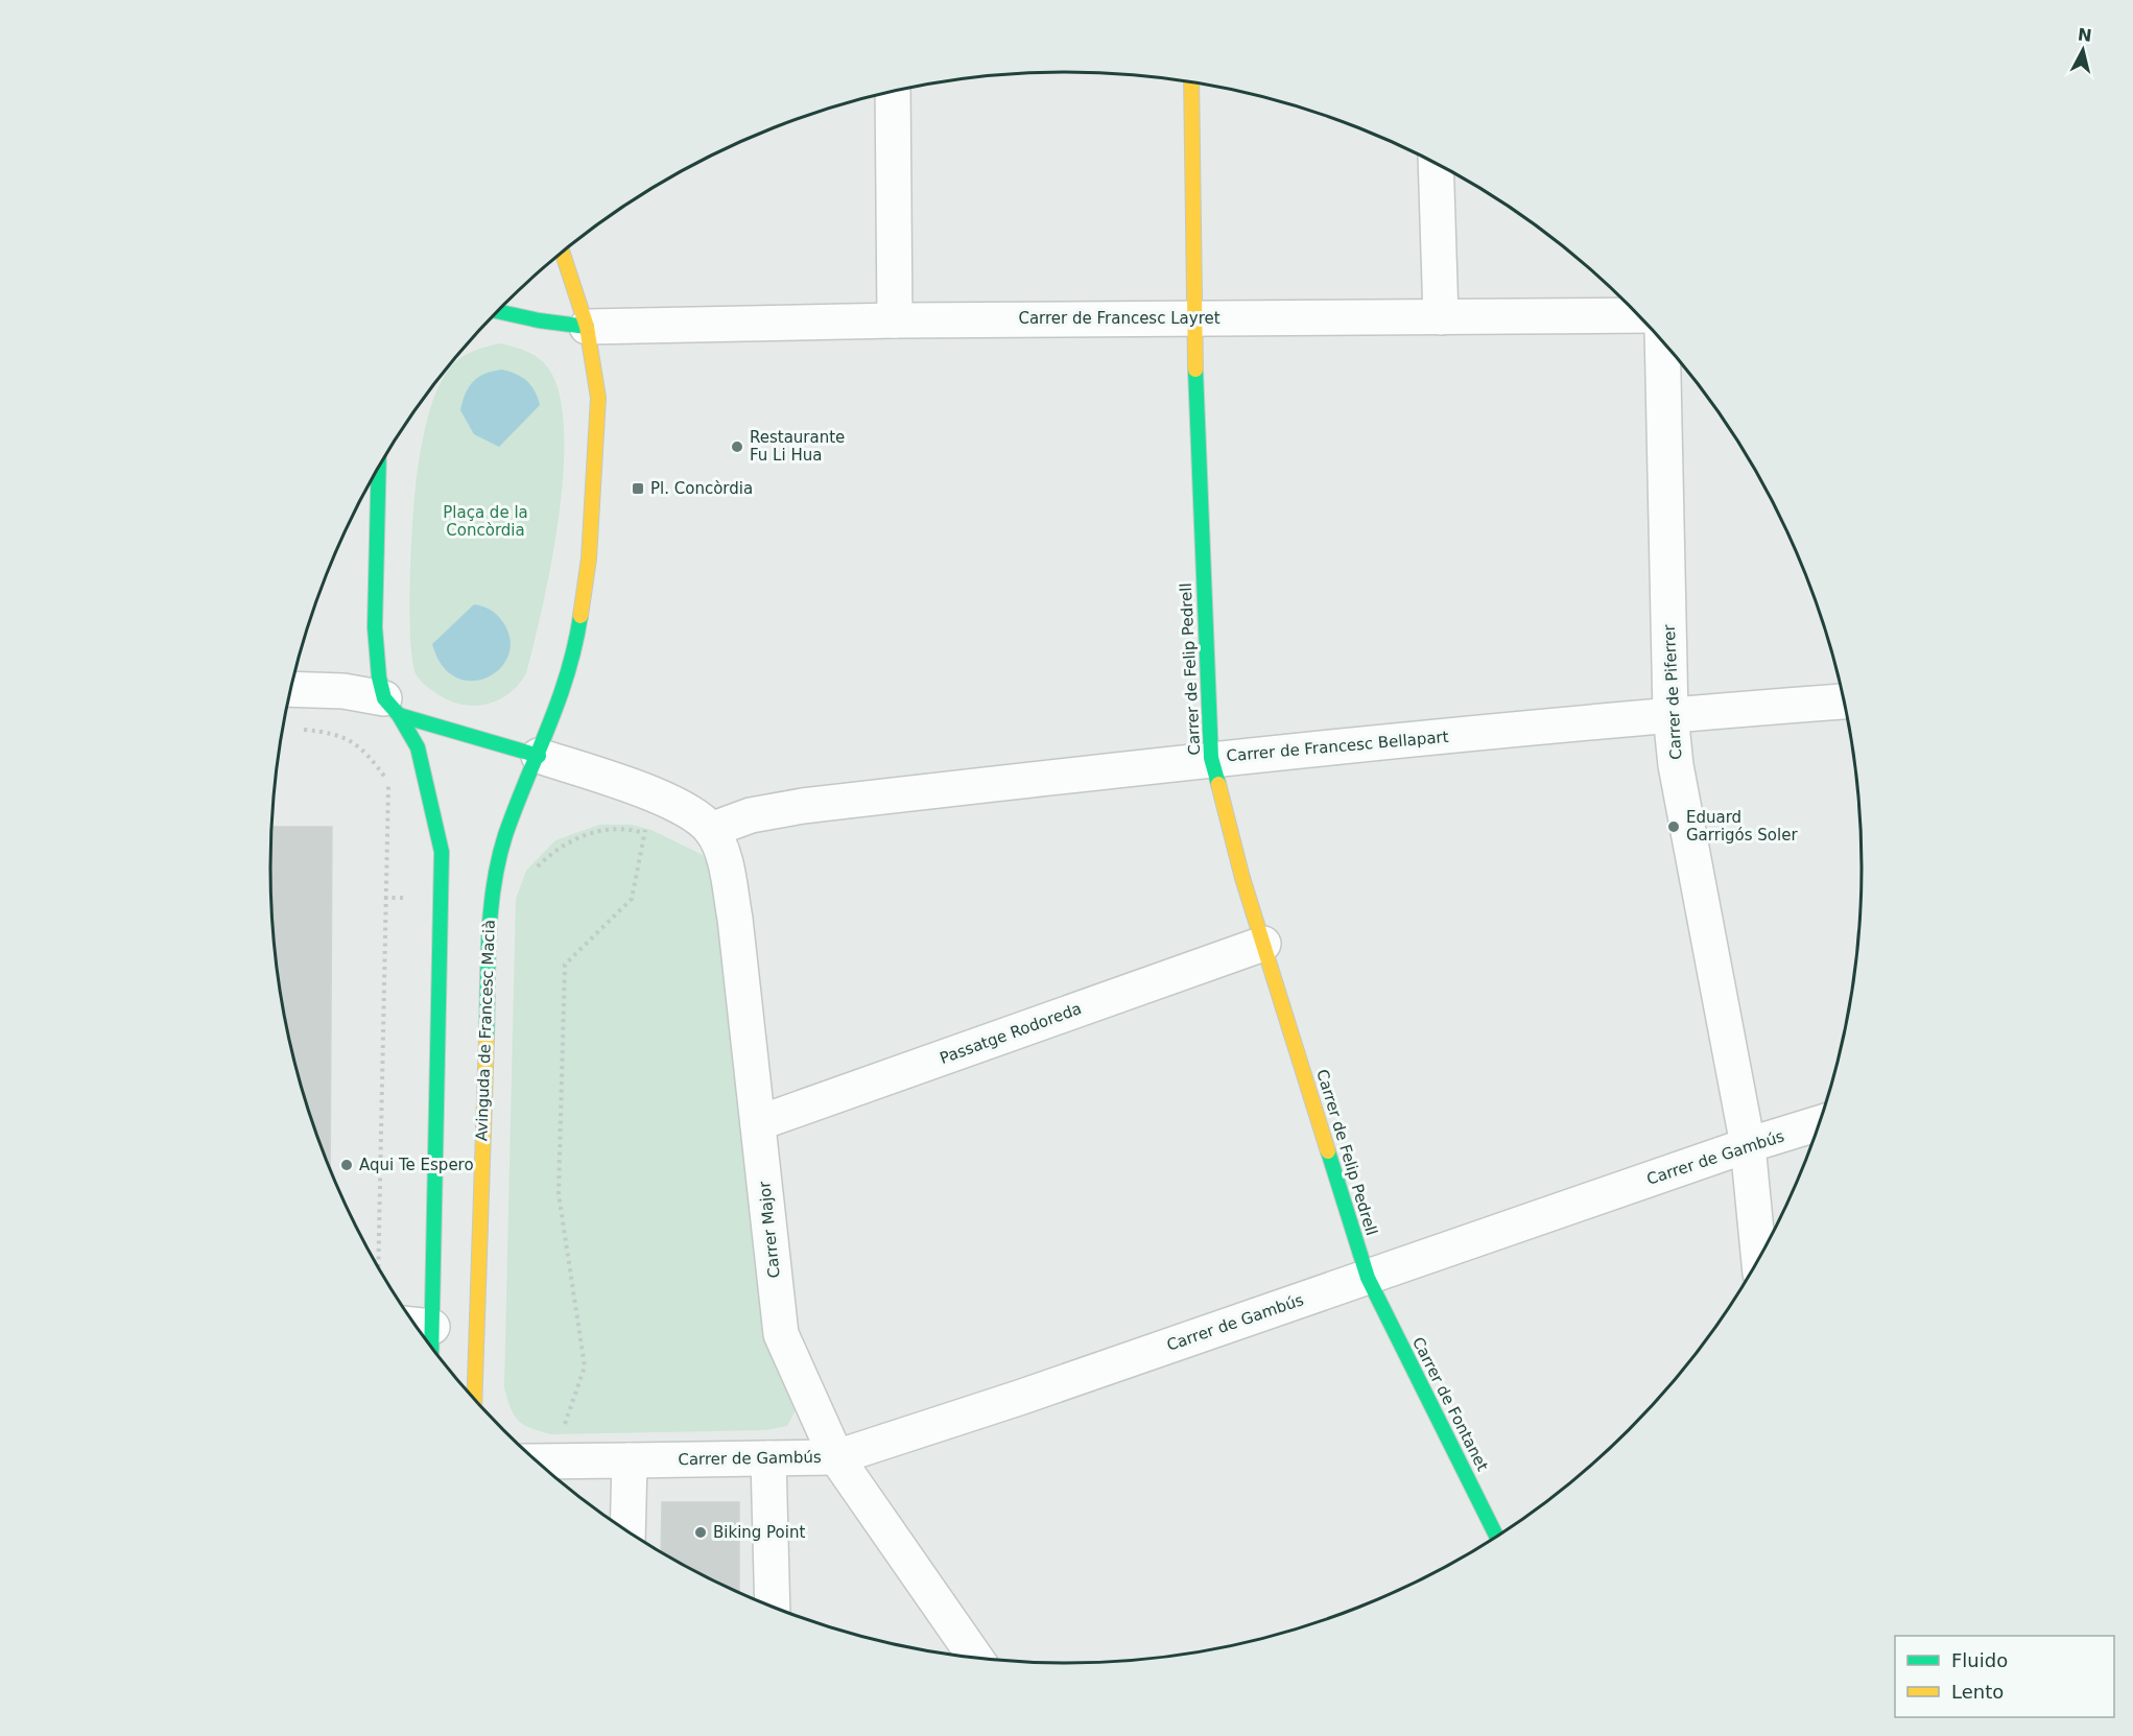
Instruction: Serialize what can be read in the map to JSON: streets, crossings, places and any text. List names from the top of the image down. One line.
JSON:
{"streets":{"main road":["Carrer de Felip Pedrell","Avinguda de Francesc Macià","Carrer de Fontanet"],"street":["Carrer de Francesc Layret","Carrer de Piferrer","Carrer de Francesc Bellapart","Passatge Rodoreda","Carrer de Gambús","Carrer Major"]},"crossings":[["Carrer de Francesc Layret","Carrer de Felip Pedrell"],["Carrer de Felip Pedrell","Carrer de Francesc Bellapart"],["Carrer de Felip Pedrell","Passatge Rodoreda"],["Carrer de Felip Pedrell","Carrer de Gambús"],["Carrer de Felip Pedrell","Carrer de Fontanet"],["Carrer de Piferrer","Carrer de Francesc Bellapart"],["Carrer de Piferrer","Carrer de Gambús"],["Carrer de Francesc Bellapart","Carrer Major"],["Avinguda de Francesc Macià","Carrer Major"],["Passatge Rodoreda","Carrer Major"],["Carrer de Gambús","Carrer Major"],["Carrer de Gambús","Carrer de Fontanet"]],"parks":["Plaça de la Concòrdia"],"places":{"other":["Restaurante Fu Li Hua","Eduard Garrigós Soler","Aqui Te Espero","Biking Point"],"transit":["Pl. Concòrdia"]},"legend":["Fluido","Lento"],"north":"top"}
